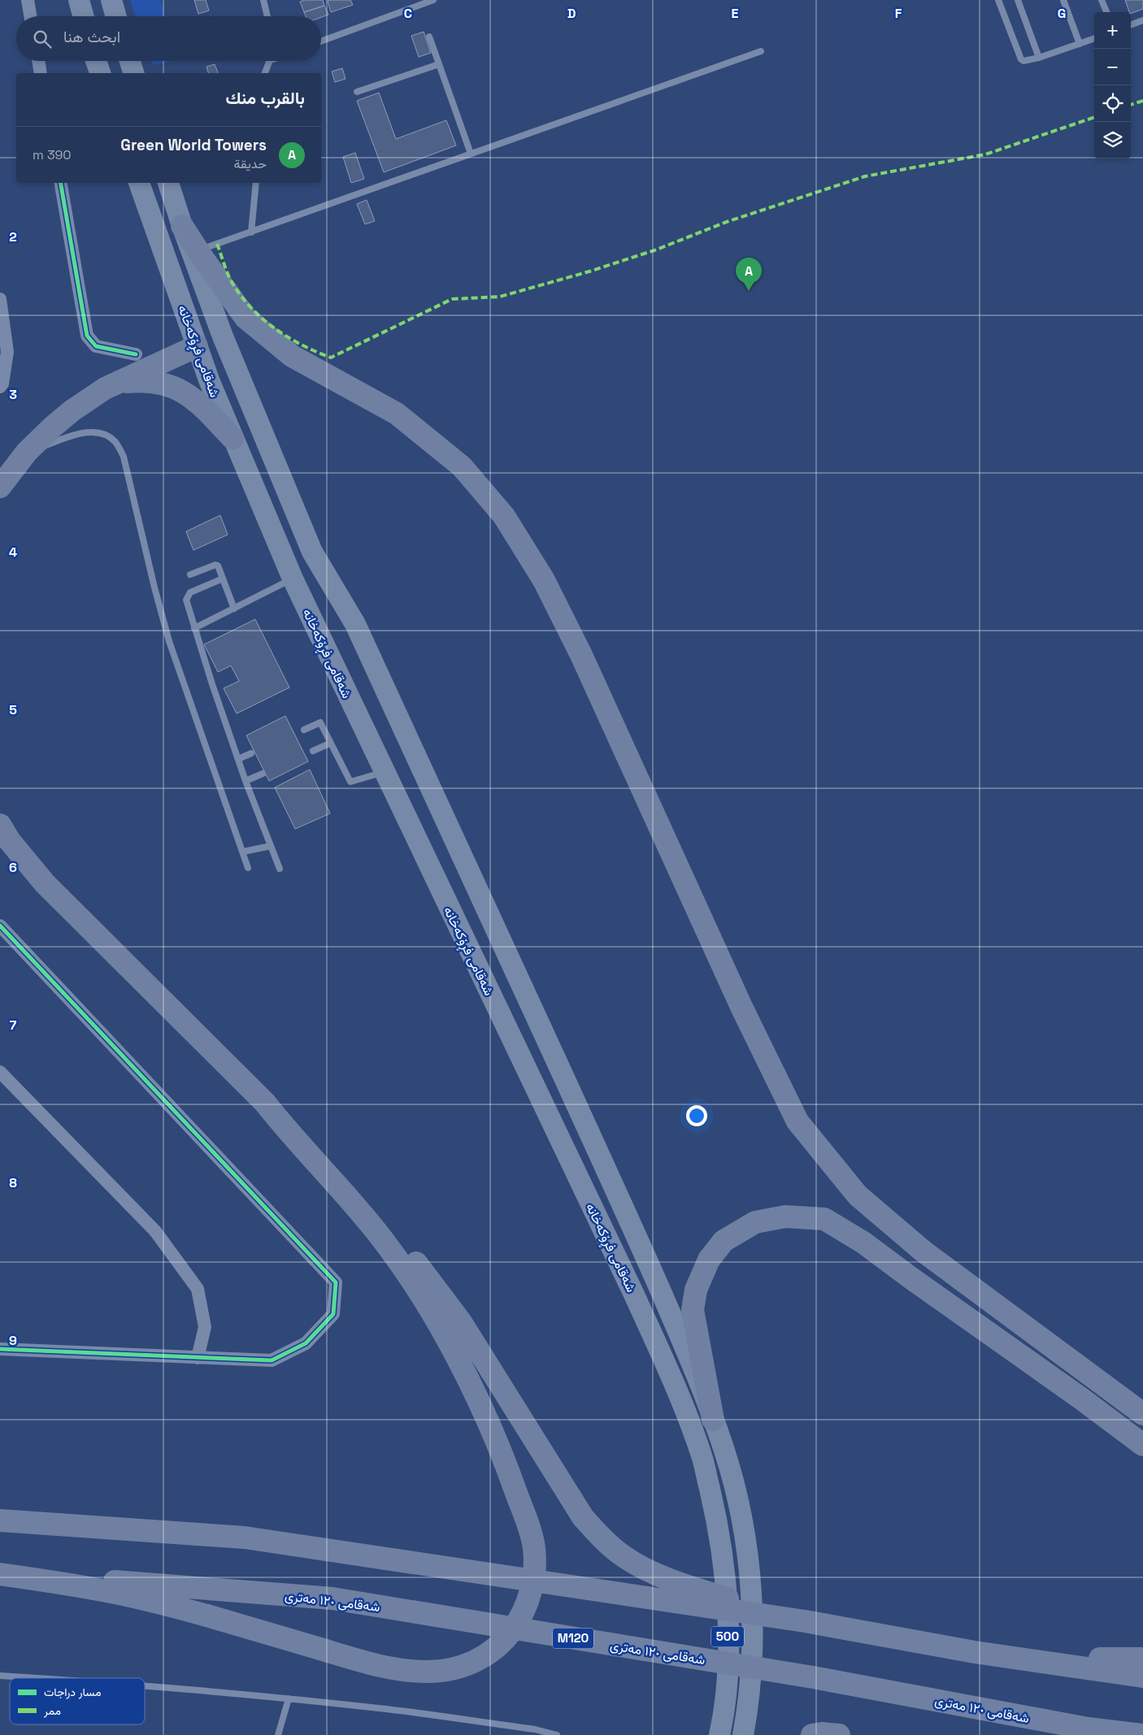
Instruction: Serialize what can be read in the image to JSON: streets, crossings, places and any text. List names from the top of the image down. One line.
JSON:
{"streets":{"highway":["شەقامی ١٢٠ مەتری","M120"],"main road":["شەقامی فڕۆکەخانە","500"]},"legend":["مسار دراجات","ممر"],"page":{"map_buttons":["+","−"],"search":"ابحث هنا","heading":"بالقرب منك","list":[{"mark":"A","name":"Green World Towers","note":"حديقة","value":"390 m"}],"pins":"A"},"grid":{"columns":["C","D","E","F","G"],"rows":["2","3","4","5","6","7","8","9"]}}
